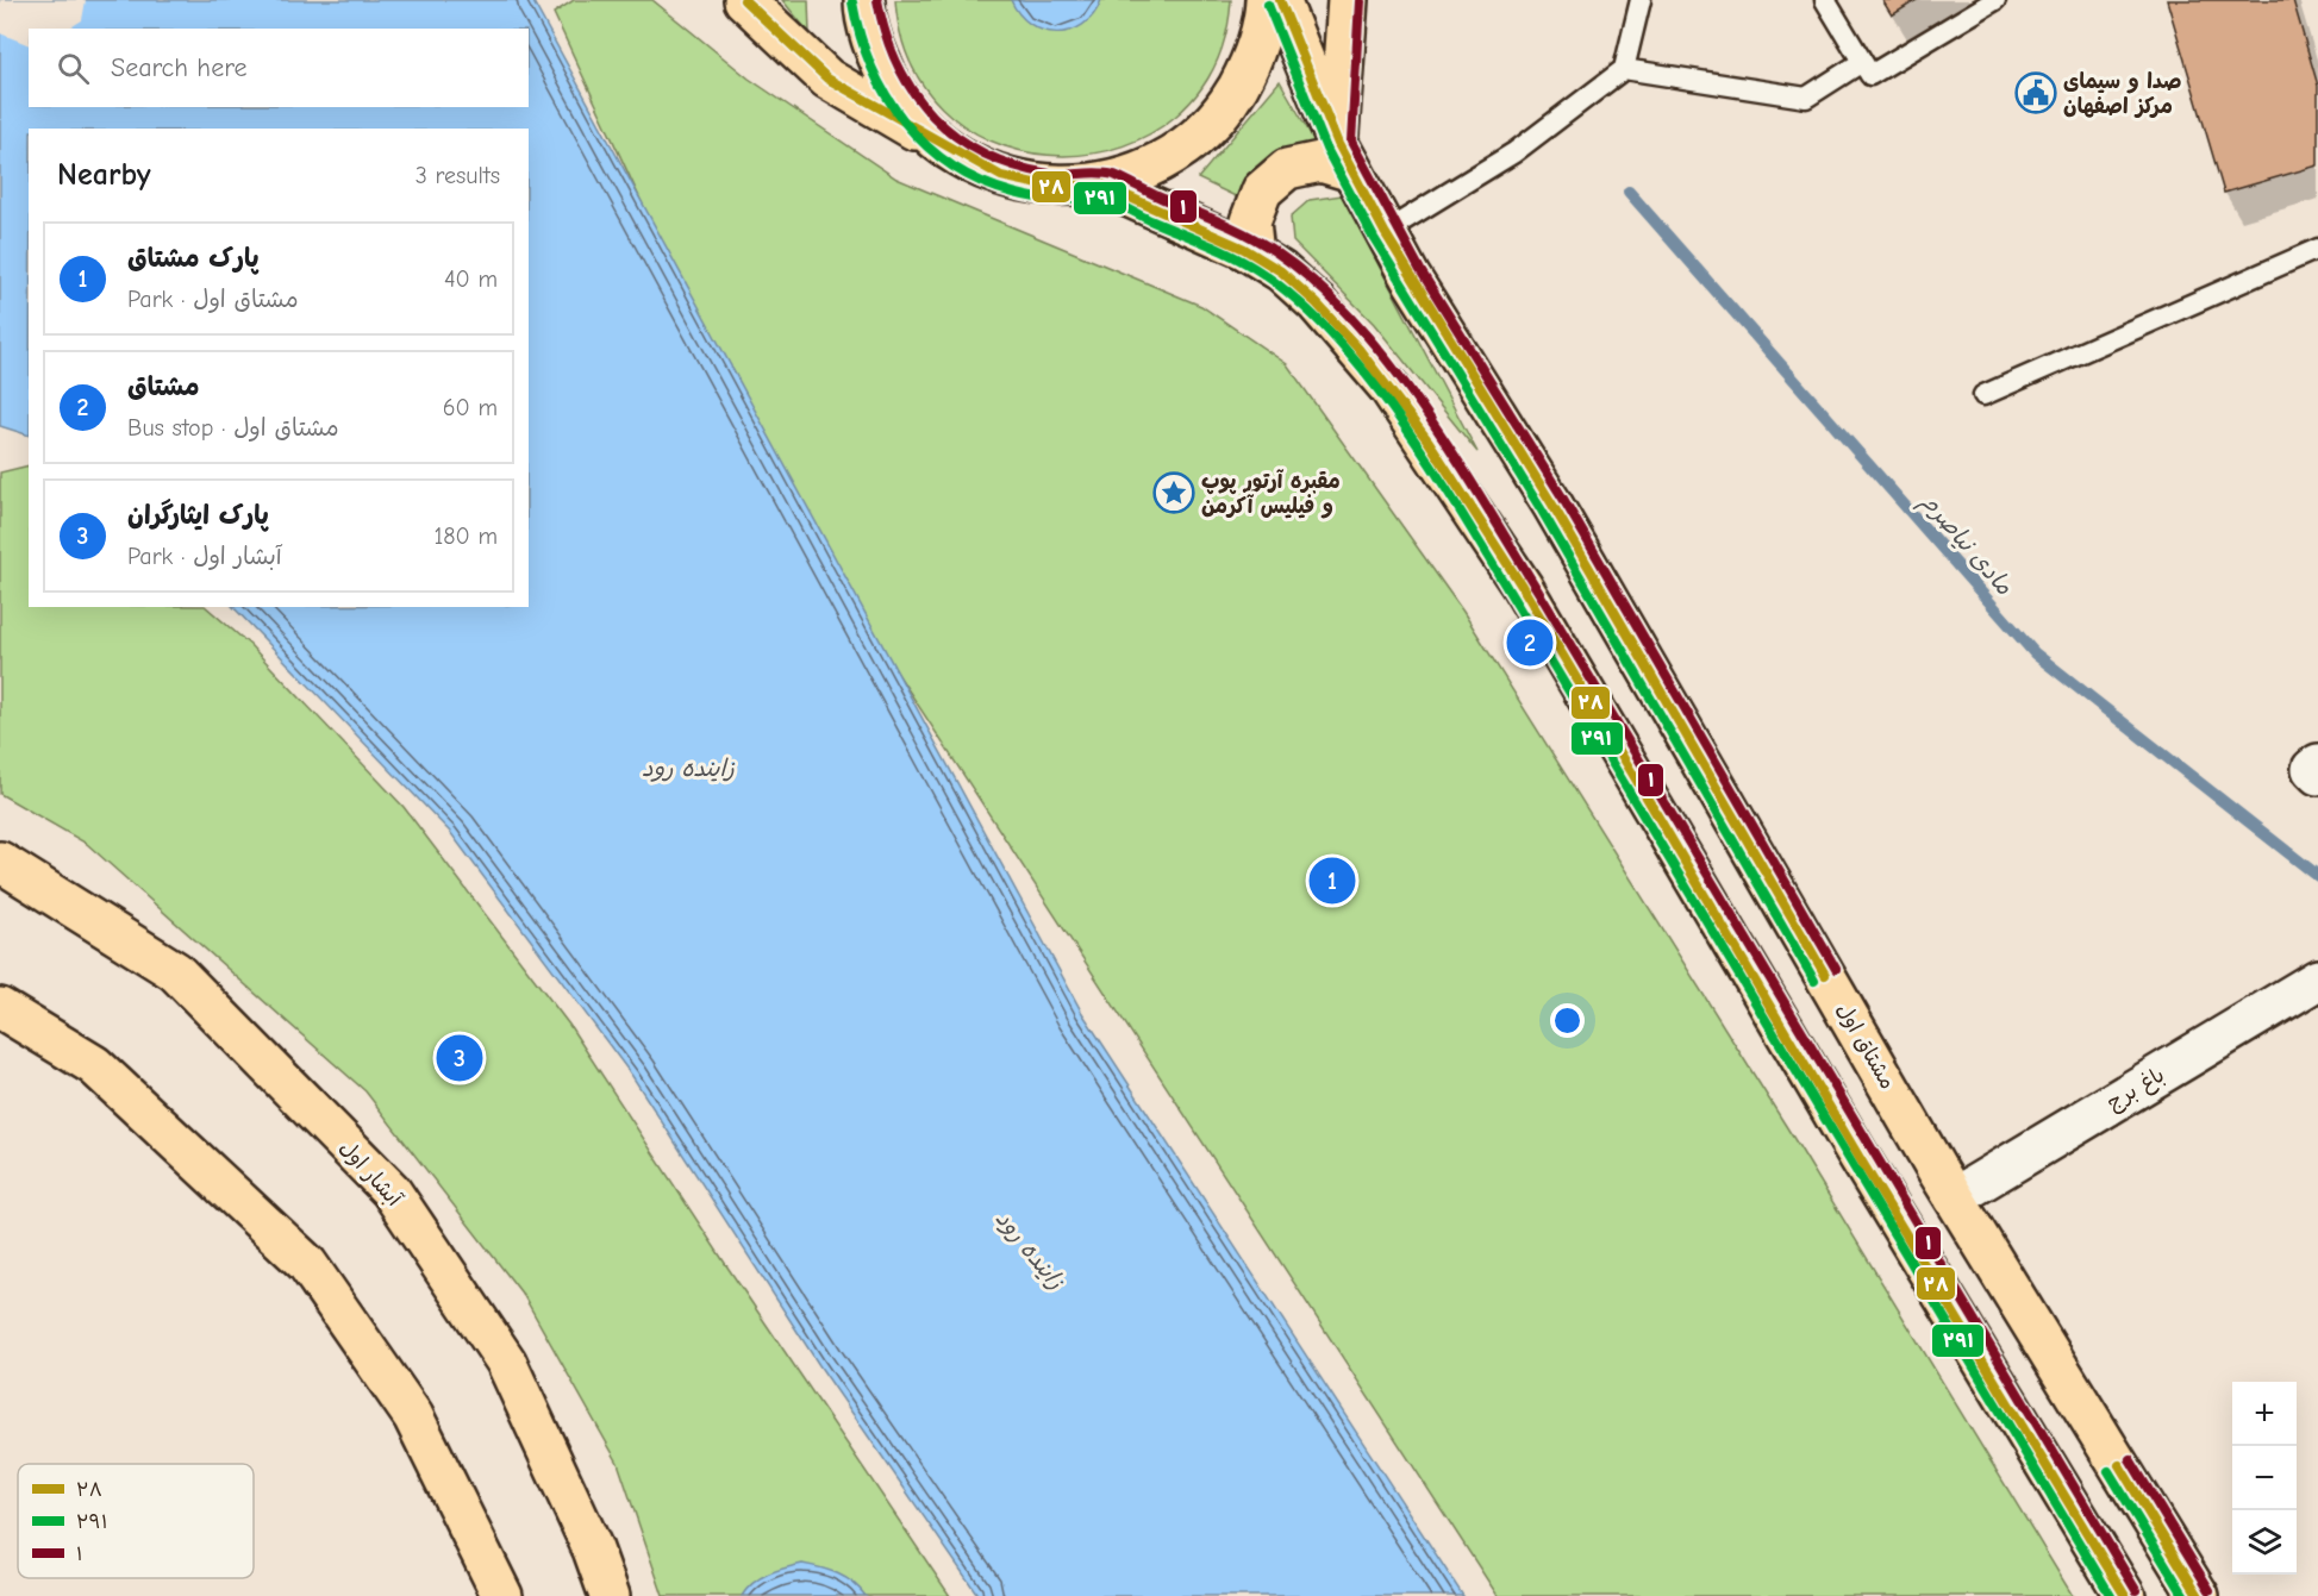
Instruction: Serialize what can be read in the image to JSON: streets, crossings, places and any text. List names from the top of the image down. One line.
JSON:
{"streets":{"main road":["مشتاق اول","آبشار اول"],"street":["باغ برج"]},"crossings":[["مشتاق اول","باغ برج"]],"water":["مادی نیاصرم","زاینده رود"],"places":{"public building":["صدا و سیمای مرکز اصفهان"],"place":["مقبره آرتور پوپ و فیلیس آکرمن"]},"lines":["transit line ۲۸","transit line ۱","transit line ۲۹۱"],"legend":["۲۸","۲۹۱","۱"],"page":{"search":"Search here","heading":["Nearby","3 results"],"list":[{"mark":"1","name":"پارک مشتاق","note":"Park · مشتاق اول","value":"40 m"},{"mark":"2","name":"مشتاق","note":"Bus stop · مشتاق اول","value":"60 m"},{"mark":"3","name":"پارک ایثارگران","note":"Park · آبشار اول","value":"180 m"}],"pins":["2","1","3"],"map_buttons":["+","−"]}}
